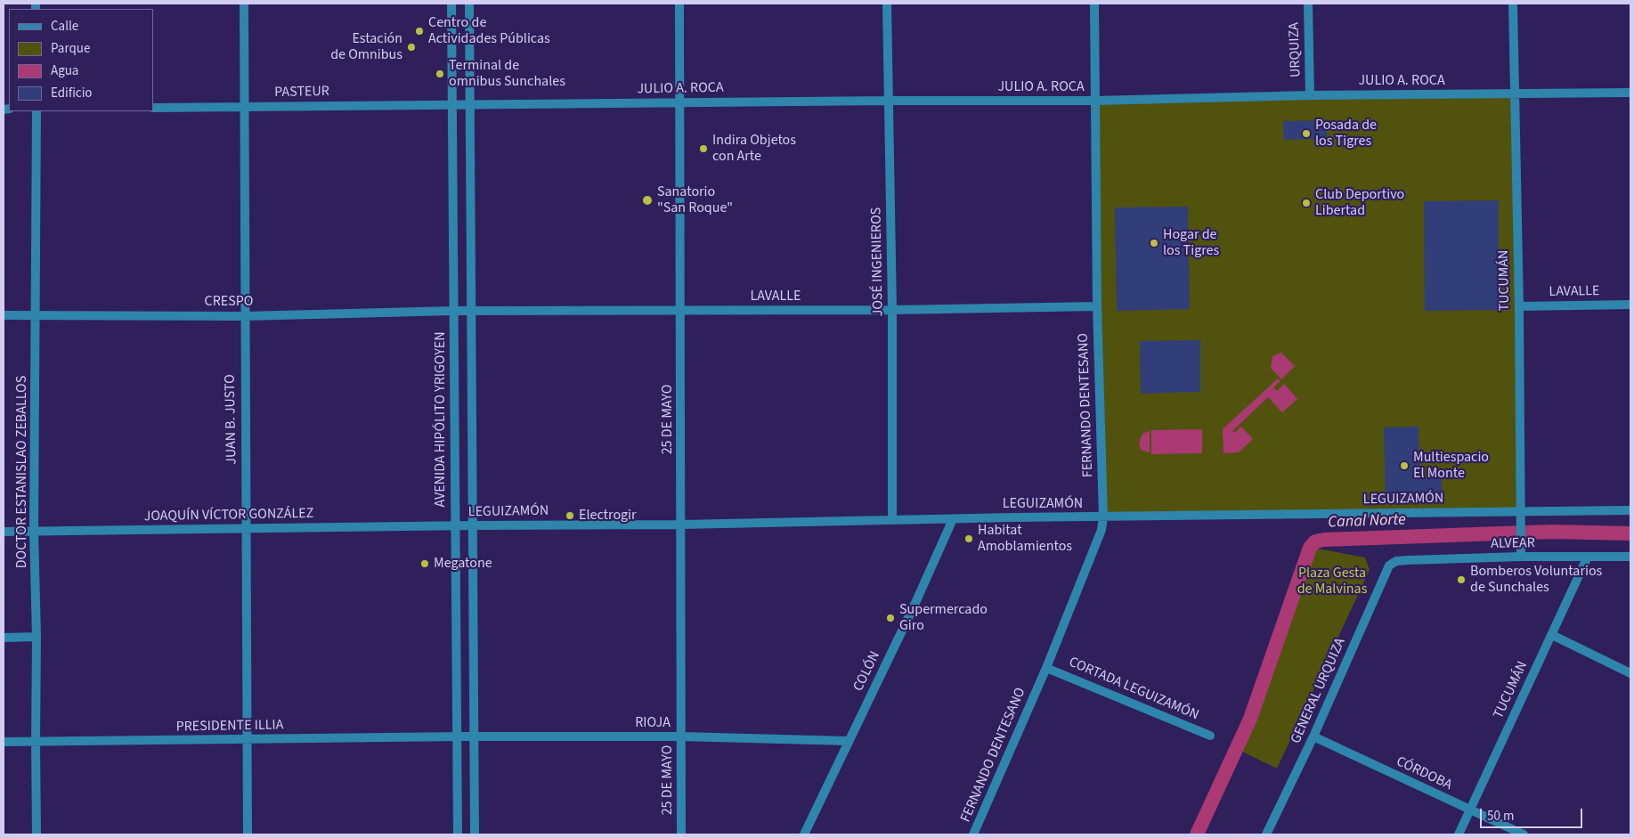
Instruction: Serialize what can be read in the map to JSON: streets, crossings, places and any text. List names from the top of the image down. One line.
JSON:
{"streets":{"street":["URQUIZA","JULIO A. ROCA","PASTEUR","JOSÉ INGENIEROS","TUCUMÁN","LAVALLE","CRESPO","FERNANDO DENTESANO","JUAN B. JUSTO","AVENIDA HIPÓLITO YRIGOYEN","25 DE MAYO","DOCTOR ESTANISLAO ZEBALLOS","LEGUIZAMÓN","JOAQUÍN VÍCTOR GONZÁLEZ","ALVEAR","COLÓN","CORTADA LEGUIZAMÓN","GENERAL URQUIZA","RIOJA","PRESIDENTE ILLIA","CÓRDOBA"]},"crossings":[["URQUIZA","JULIO A. ROCA"],["JULIO A. ROCA","PASTEUR"],["JULIO A. ROCA","JOSÉ INGENIEROS"],["JULIO A. ROCA","TUCUMÁN"],["JULIO A. ROCA","FERNANDO DENTESANO"],["JULIO A. ROCA","AVENIDA HIPÓLITO YRIGOYEN"],["JULIO A. ROCA","25 DE MAYO"],["PASTEUR","JUAN B. JUSTO"],["PASTEUR","AVENIDA HIPÓLITO YRIGOYEN"],["JOSÉ INGENIEROS","LAVALLE"],["JOSÉ INGENIEROS","LEGUIZAMÓN"],["TUCUMÁN","LAVALLE"],["TUCUMÁN","LEGUIZAMÓN"],["TUCUMÁN","ALVEAR"],["TUCUMÁN","CÓRDOBA"],["LAVALLE","CRESPO"],["LAVALLE","FERNANDO DENTESANO"],["LAVALLE","AVENIDA HIPÓLITO YRIGOYEN"],["LAVALLE","25 DE MAYO"],["CRESPO","JUAN B. JUSTO"],["CRESPO","AVENIDA HIPÓLITO YRIGOYEN"],["CRESPO","DOCTOR ESTANISLAO ZEBALLOS"],["FERNANDO DENTESANO","LEGUIZAMÓN"],["FERNANDO DENTESANO","CORTADA LEGUIZAMÓN"],["JUAN B. JUSTO","JOAQUÍN VÍCTOR GONZÁLEZ"],["JUAN B. JUSTO","PRESIDENTE ILLIA"],["AVENIDA HIPÓLITO YRIGOYEN","LEGUIZAMÓN"],["AVENIDA HIPÓLITO YRIGOYEN","JOAQUÍN VÍCTOR GONZÁLEZ"],["AVENIDA HIPÓLITO YRIGOYEN","RIOJA"],["AVENIDA HIPÓLITO YRIGOYEN","PRESIDENTE ILLIA"],["25 DE MAYO","LEGUIZAMÓN"],["25 DE MAYO","RIOJA"],["DOCTOR ESTANISLAO ZEBALLOS","JOAQUÍN VÍCTOR GONZÁLEZ"],["DOCTOR ESTANISLAO ZEBALLOS","PRESIDENTE ILLIA"],["LEGUIZAMÓN","JOAQUÍN VÍCTOR GONZÁLEZ"],["LEGUIZAMÓN","COLÓN"],["ALVEAR","GENERAL URQUIZA"],["COLÓN","RIOJA"],["GENERAL URQUIZA","CÓRDOBA"],["RIOJA","PRESIDENTE ILLIA"]],"water":["Canal Norte"],"parks":["Plaza Gesta de Malvinas"],"places":["Centro de Actividades Públicas","Estación de Omnibus","Terminal de omnibus Sunchales","Posada de los Tigres","Indira Objetos con Arte","Sanatorio \"San Roque\"","Club Deportivo Libertad","Hogar de los Tigres","Multiespacio El Monte","Electrogir","Habitat Amoblamientos","Megatone","Bomberos Voluntarios de Sunchales","Supermercado Giro"],"legend":["Calle","Parque","Agua","Edificio"],"scale_bar":"50 m"}
